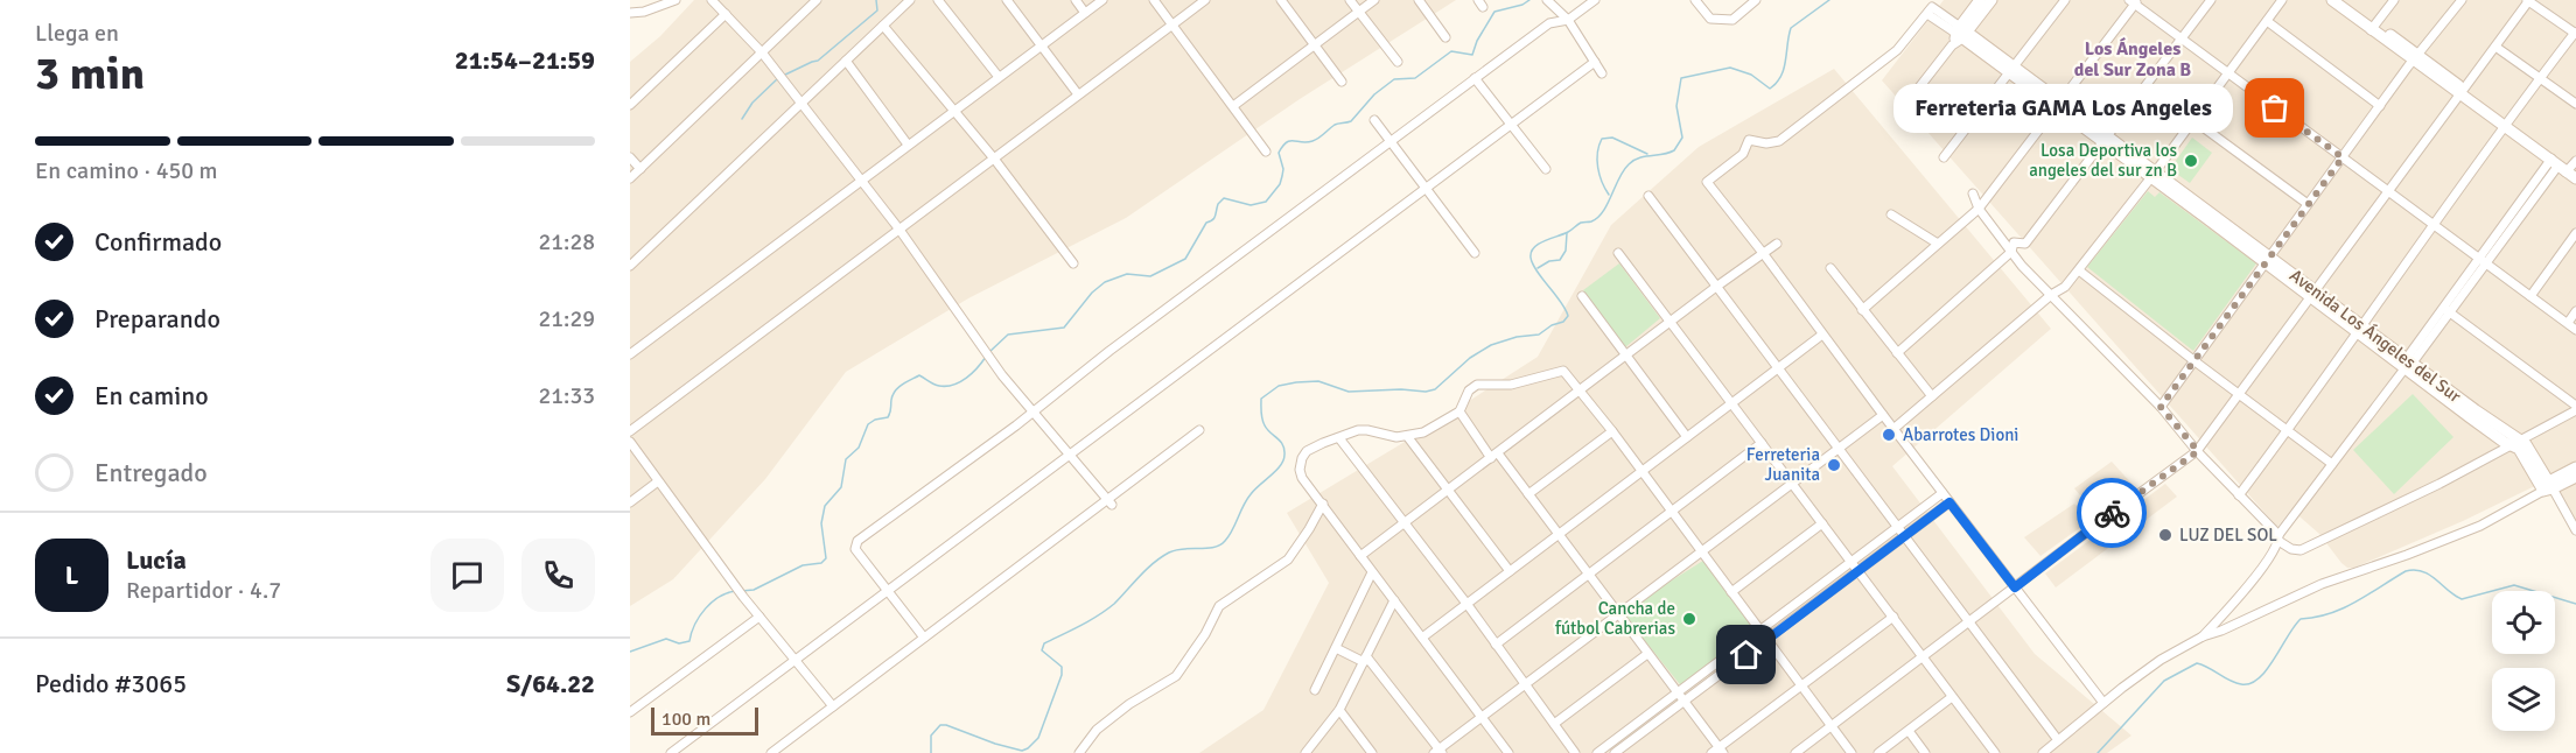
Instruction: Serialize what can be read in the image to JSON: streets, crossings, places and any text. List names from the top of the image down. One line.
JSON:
{"streets":{"street":["Avenida Los Ángeles del Sur"]},"districts":["Los Ángeles del Sur Zona B"],"places":["Ferreteria GAMA Los Angeles","Losa Deportiva los angeles del sur zn B","Abarrotes Dioni","Ferreteria Juanita","LUZ DEL SOL","Cancha de fútbol Cabrerias"],"scale_bar":"100 m","page":{"heading":["3 min","Llega en","21:54–21:59"],"panel":["Lucía","Repartidor · 4.7","Pedido #3065","S/64.22"],"bubble":"Ferreteria GAMA Los Angeles","bar":"En camino · 450 m","list":[["Confirmado","21:28"],["Preparando","21:29"],["En camino","21:33"],"Entregado"],"round":"L","scale":"100 m"}}
